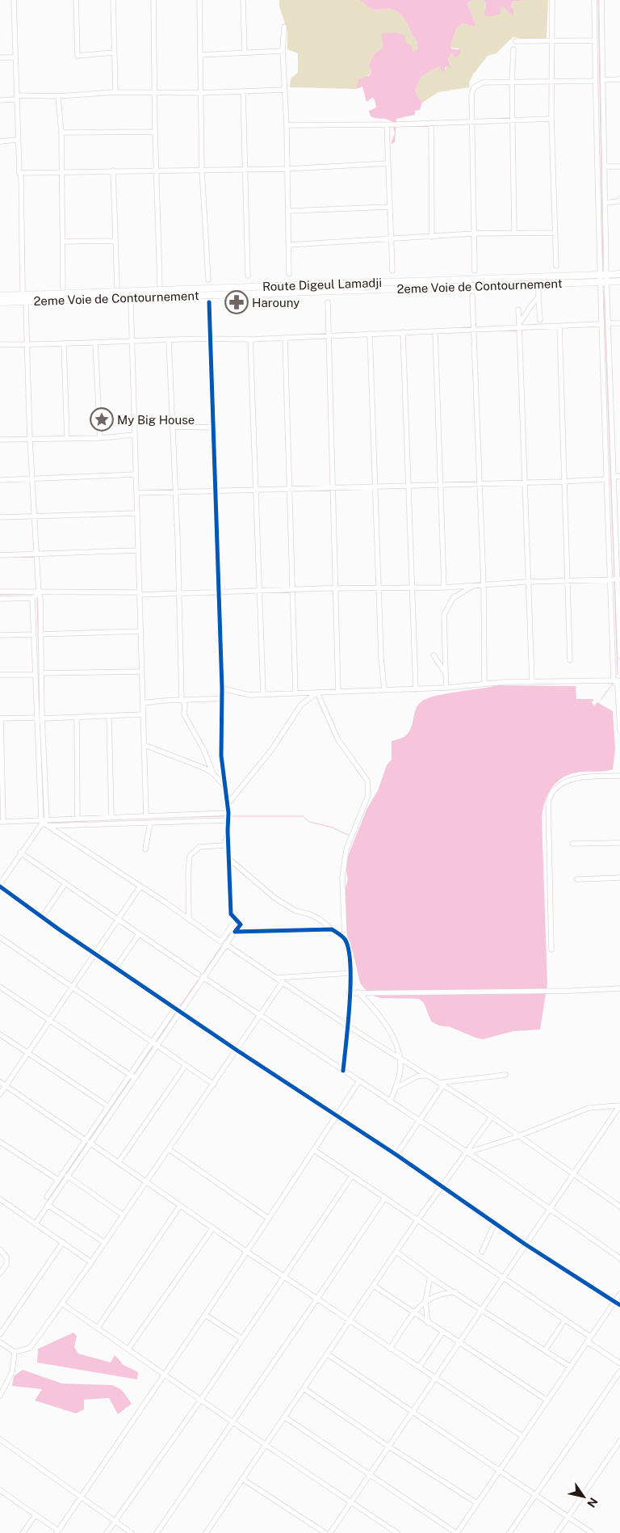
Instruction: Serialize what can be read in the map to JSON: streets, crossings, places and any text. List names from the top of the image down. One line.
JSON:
{"streets":{"main road":["Route Digeul Lamadji","2eme Voie de Contournement"]},"crossings":[["Route Digeul Lamadji","2eme Voie de Contournement"]],"places":{"pharmacy":["Harouny"],"place":["My Big House"]},"north":"bottom right"}
